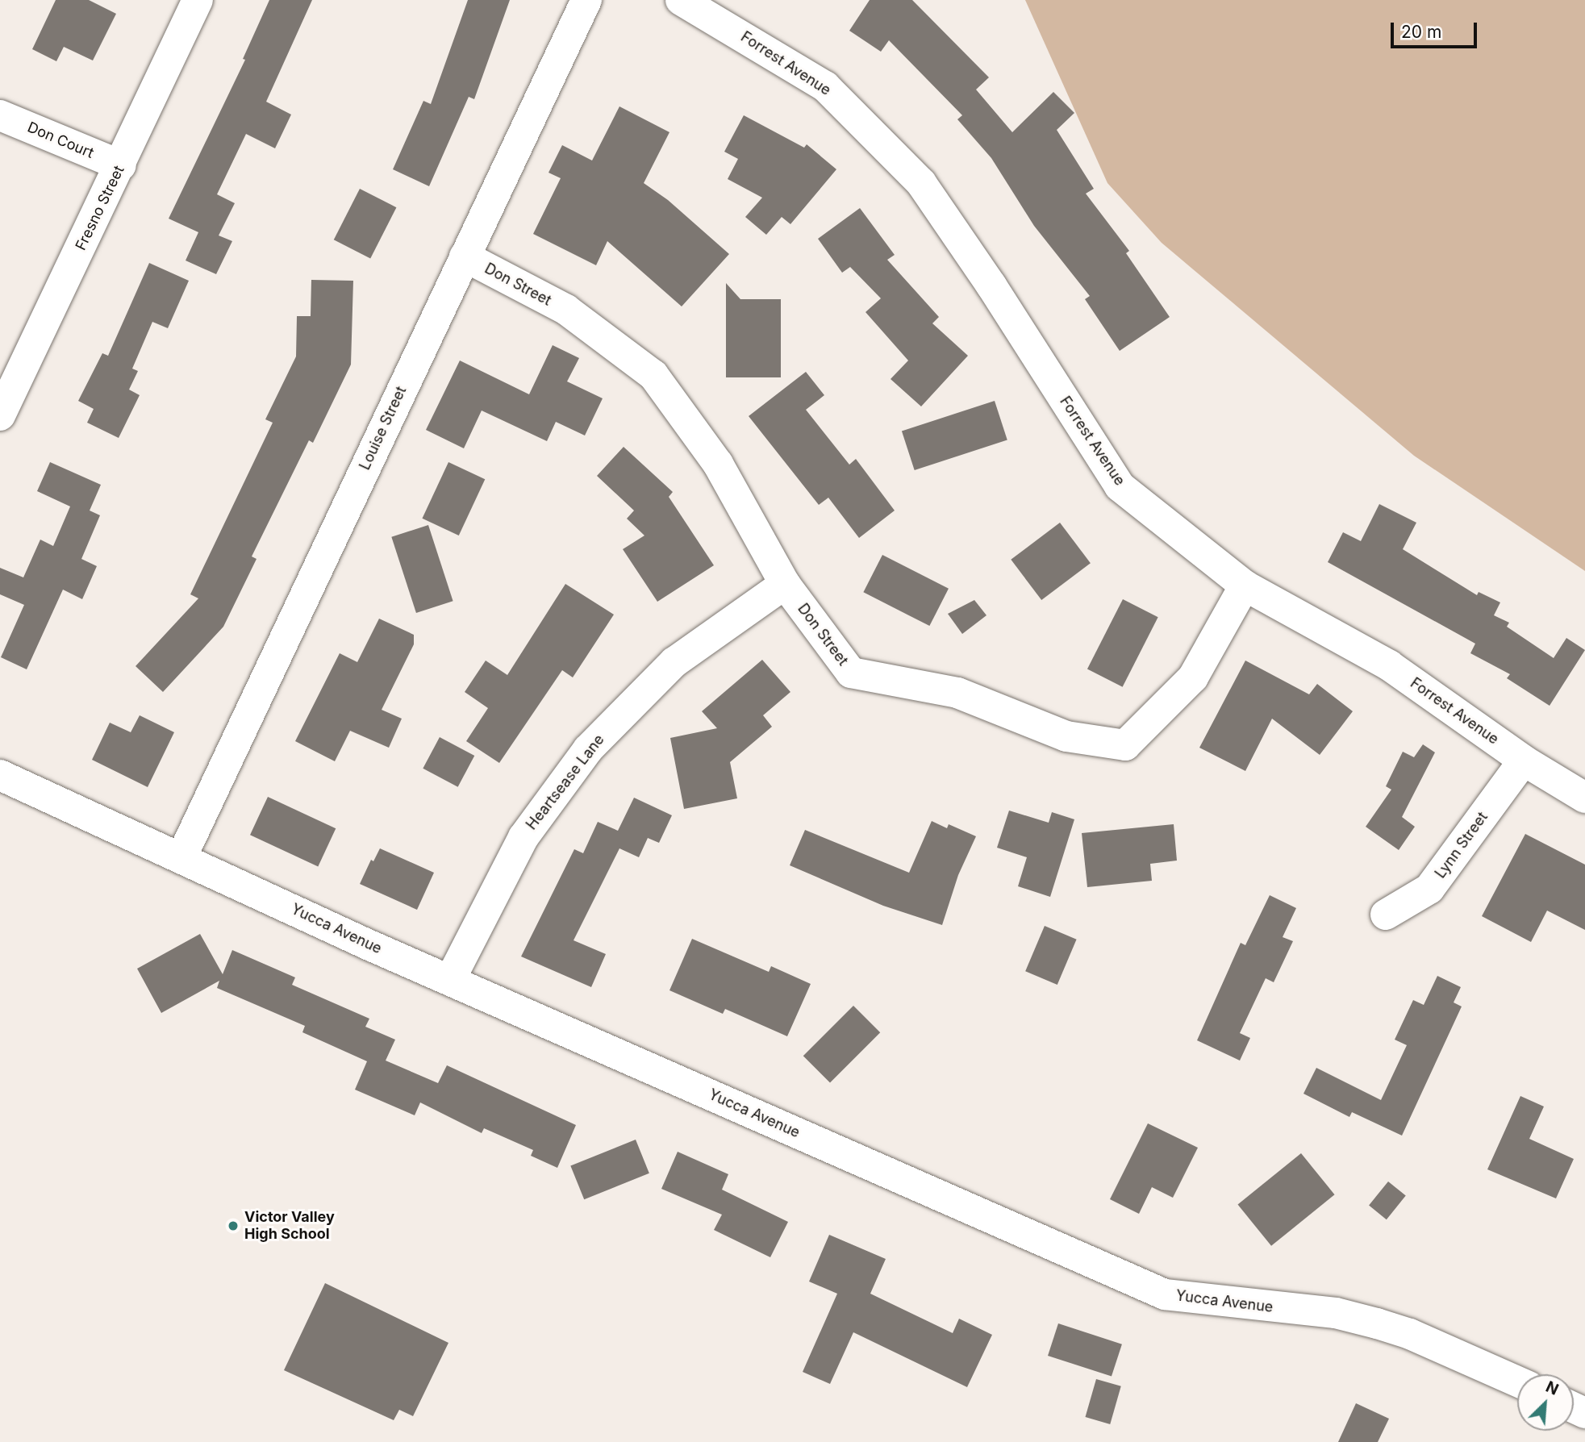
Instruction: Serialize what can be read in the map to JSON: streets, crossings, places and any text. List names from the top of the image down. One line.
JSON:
{"streets":{"street":["Forrest Avenue","Don Court","Fresno Street","Don Street","Louise Street","Heartsease Lane","Lynn Street","Yucca Avenue"]},"crossings":[["Forrest Avenue","Don Street"],["Forrest Avenue","Lynn Street"],["Don Court","Fresno Street"],["Don Street","Louise Street"],["Don Street","Heartsease Lane"],["Louise Street","Yucca Avenue"],["Heartsease Lane","Yucca Avenue"]],"places":["Victor Valley High School"],"scale_bar":"20 m","north":"top right"}
